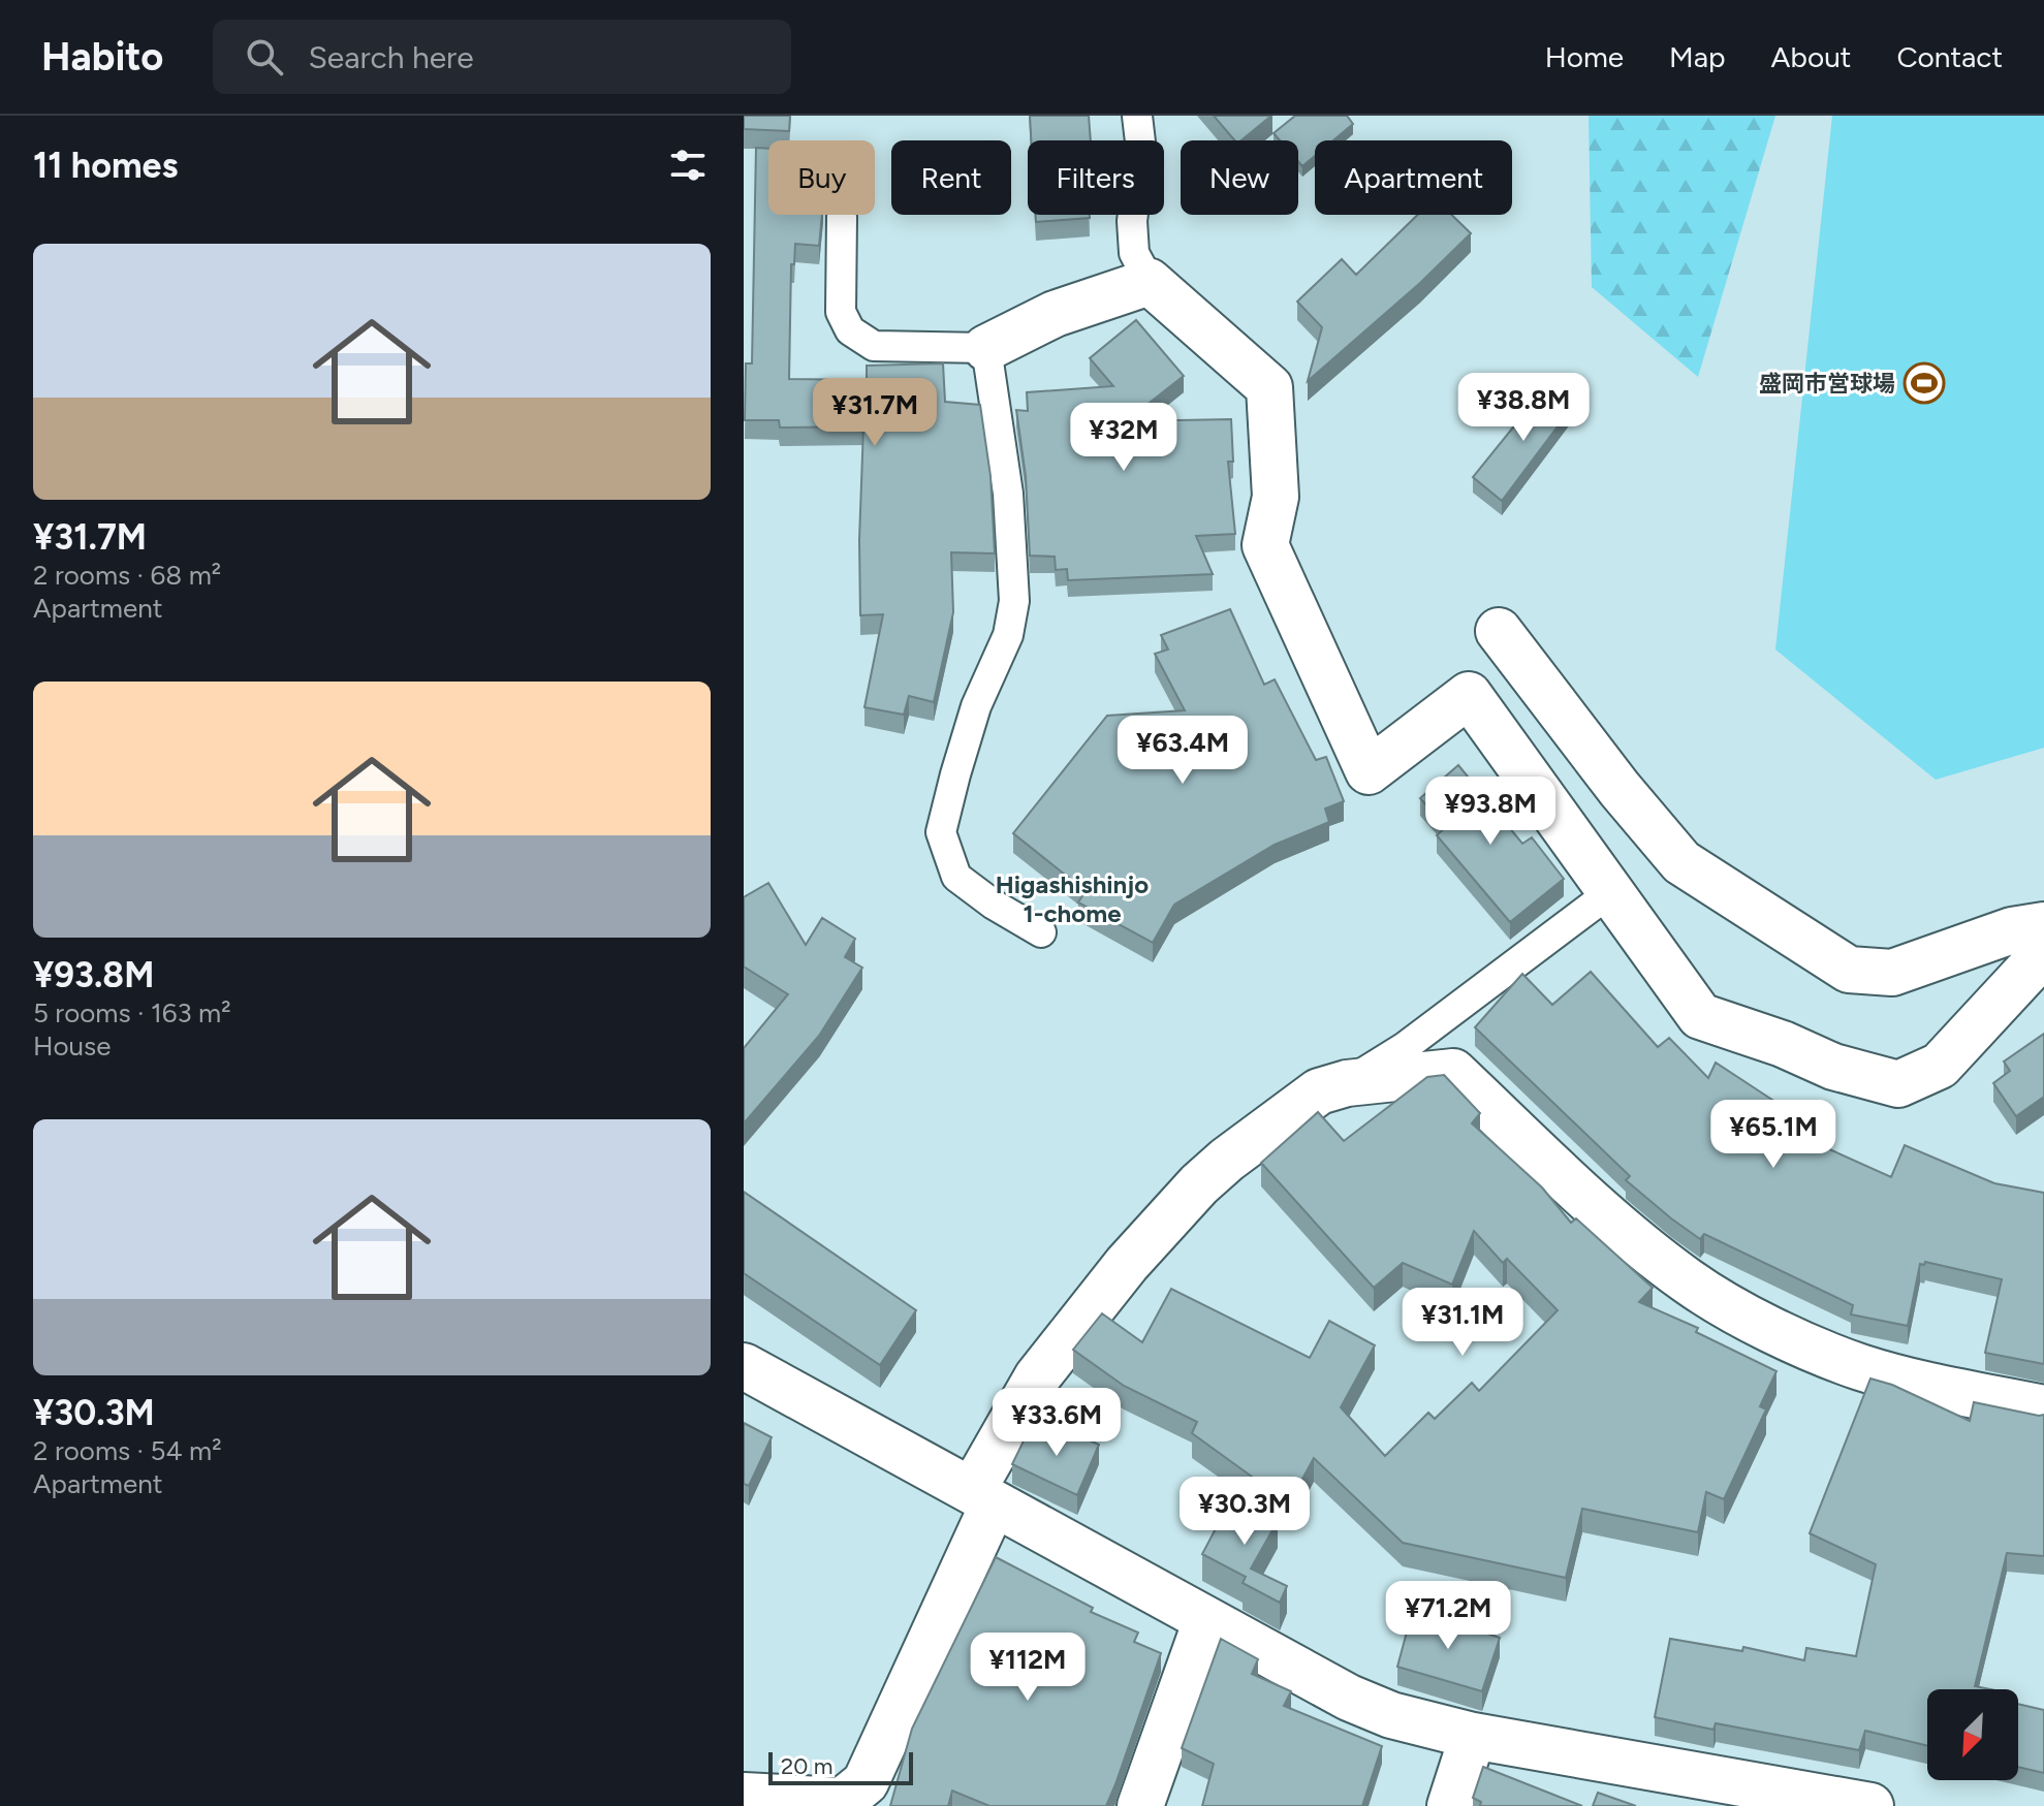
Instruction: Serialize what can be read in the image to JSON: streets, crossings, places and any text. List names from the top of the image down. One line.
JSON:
{"districts":["Higashishinjo 1-chome"],"places":{"sports":["盛岡市営球場"]},"scale_bar":"20 m","north":"bottom left","page":{"header":"Habito","search":"Search here","nav":["Home","Map","About","Contact"],"heading":"11 homes","chip":["Buy","Rent","Filters","New","Apartment"],"list":[{"name":"¥31.7M","note":"2 rooms · 68 m² · Apartment"},{"name":"¥93.8M","note":"5 rooms · 163 m² · House"},{"name":"¥30.3M","note":"2 rooms · 54 m² · Apartment"}],"price":["¥38.8M","¥31.7M","¥32M","¥63.4M","¥93.8M","¥65.1M","¥31.1M","¥33.6M","¥30.3M","¥71.2M","¥112M"],"scale":"20 m"}}
